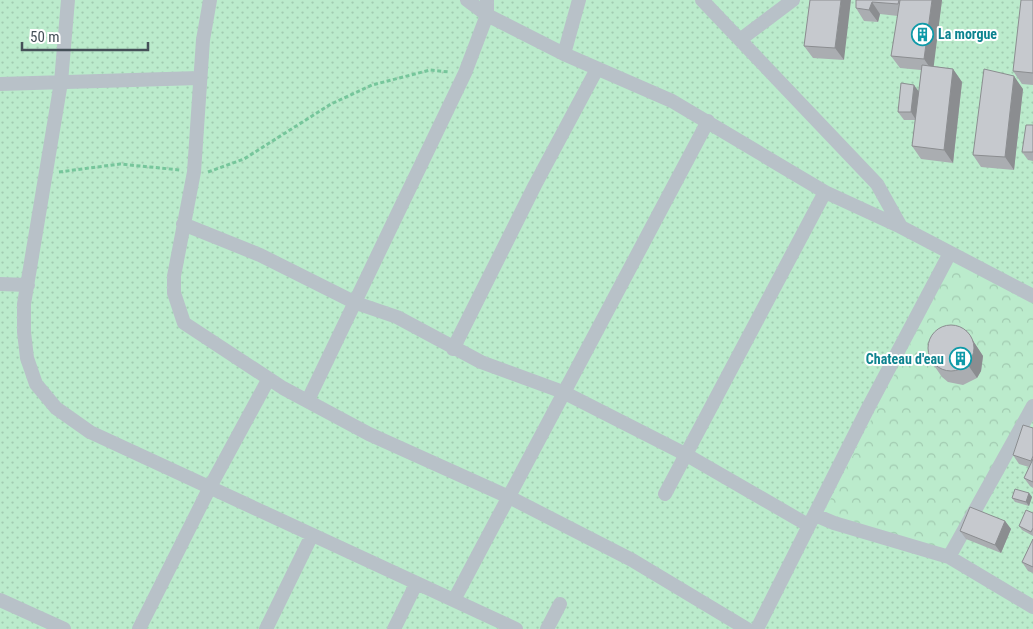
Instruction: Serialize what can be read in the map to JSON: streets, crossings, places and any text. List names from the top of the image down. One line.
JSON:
{"places":{"building":["La morgue","Chateau d'eau"]},"scale_bar":"50 m"}
